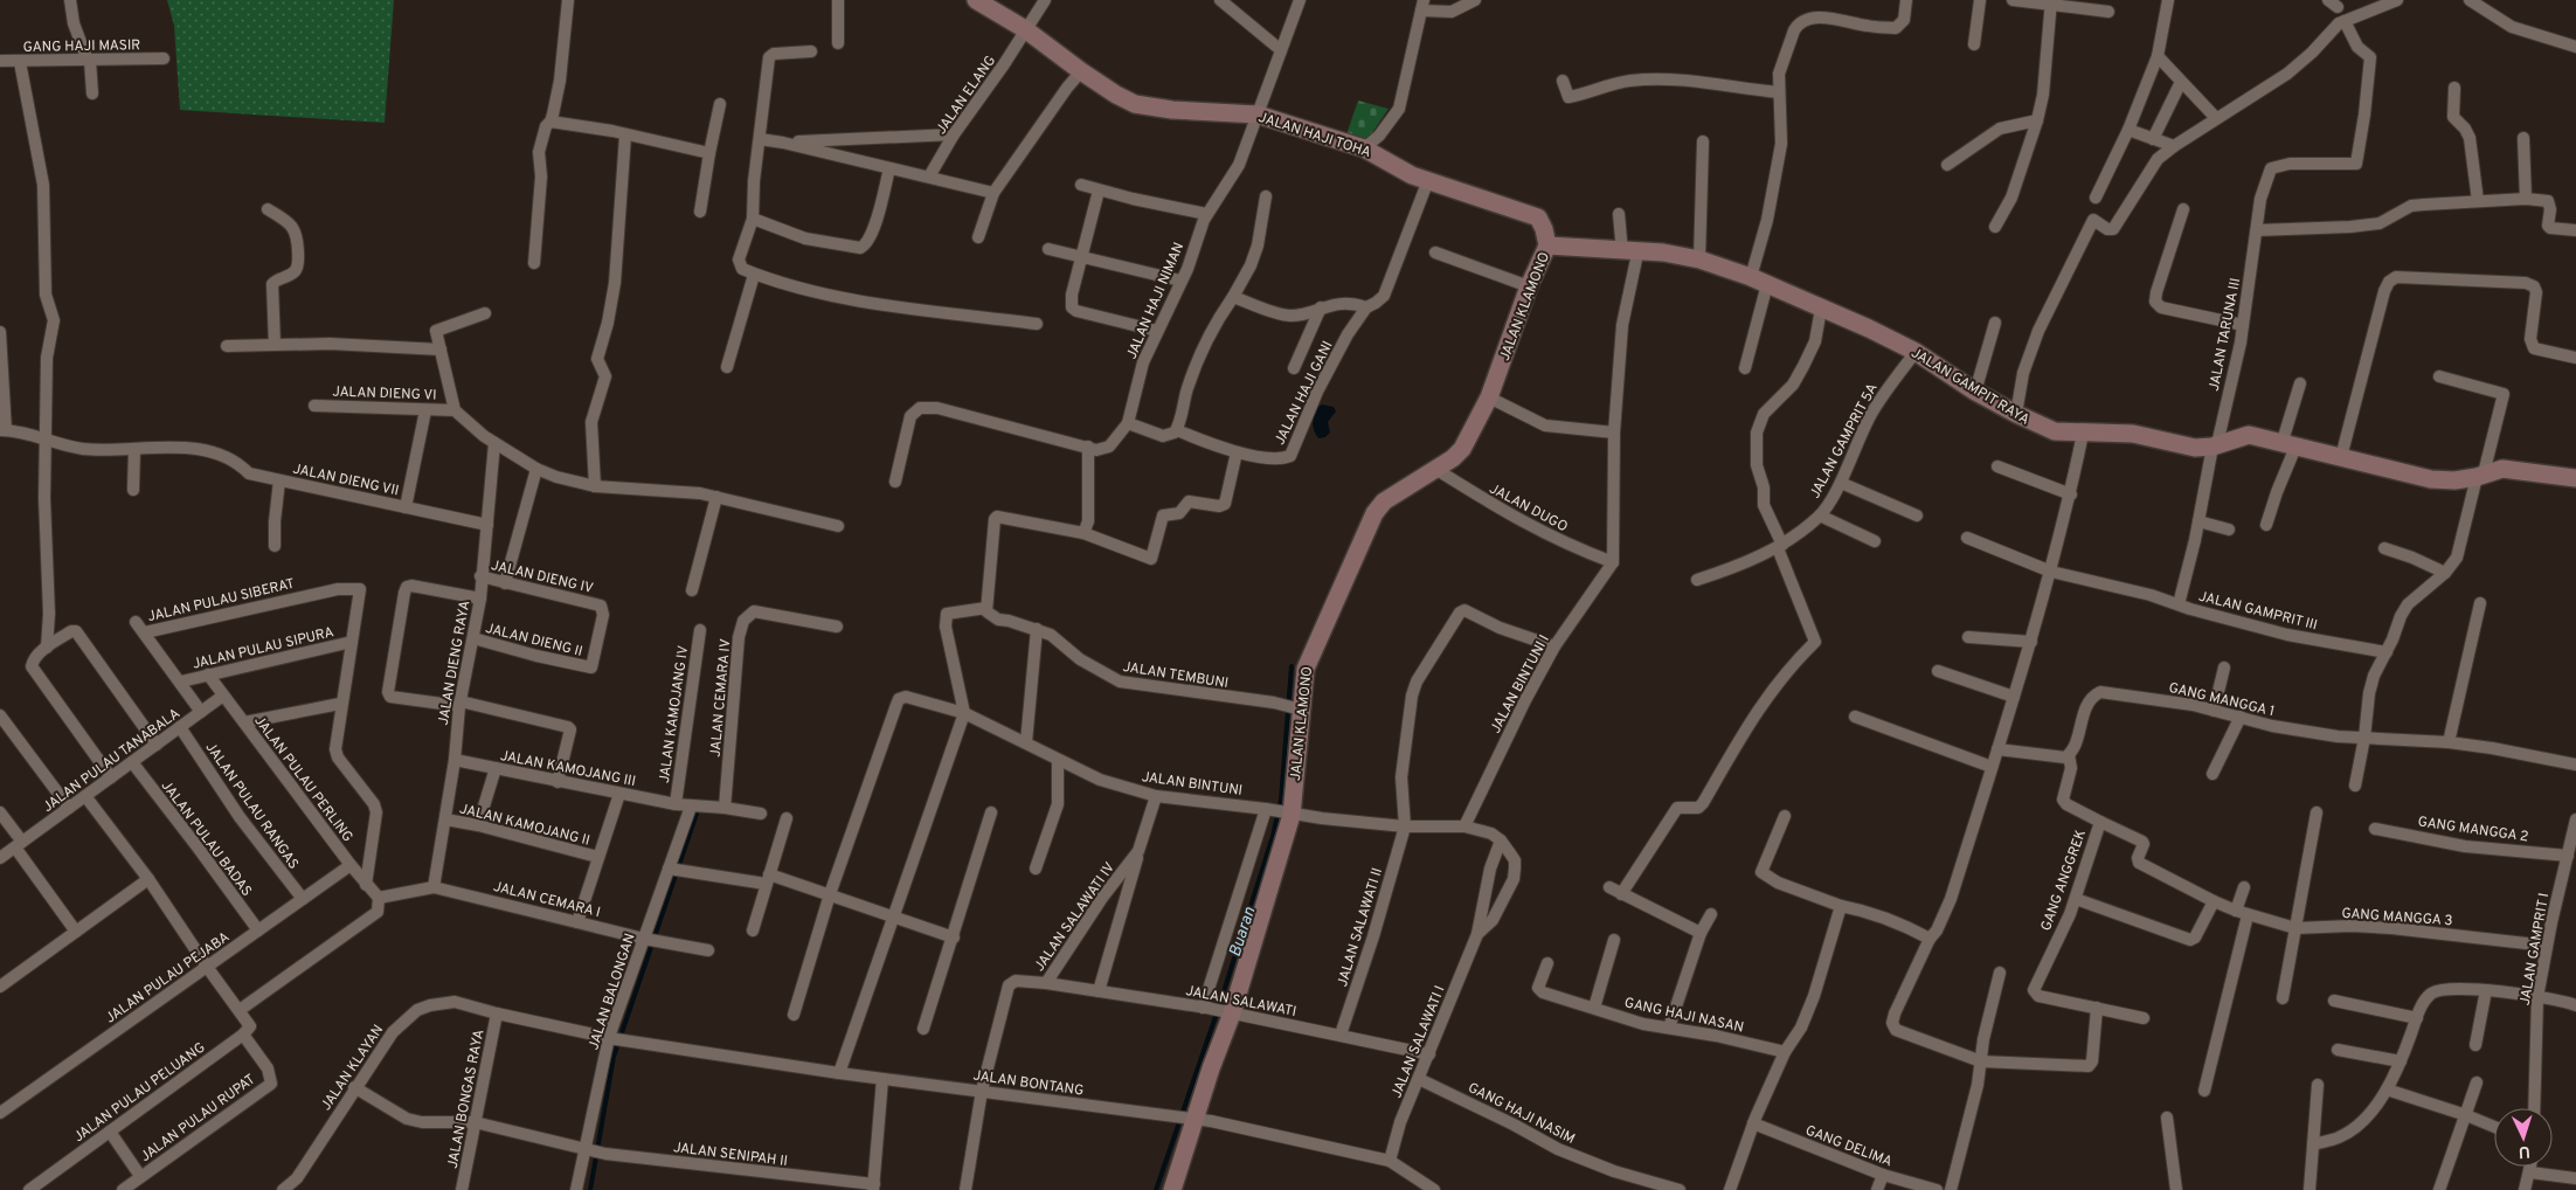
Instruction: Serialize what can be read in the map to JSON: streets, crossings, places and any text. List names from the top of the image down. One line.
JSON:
{"streets":{"street":["GANG HAJI MASIR","JALAN ELANG","JALAN HAJI TOHA","JALAN HAJI NIMAN","JALAN KLAMONO","JALAN TARUNA III","JALAN GAMPIT RAYA","JALAN DIENG VI","JALAN HAJI GANI","JALAN GAMPRIT 5A","JALAN DIENG VII","JALAN DUGO","JALAN DIENG IV","JALAN PULAU SIBERAT","JALAN GAMPRIT III","JALAN DIENG II","JALAN PULAU SIPURA","JALAN DIENG RAYA","JALAN TEMBUNI","JALAN BINTUNI I","JALAN CEMARA IV","GANG MANGGA 1","JALAN KAMOJANG IV","JALAN PULAU TANABALA","JALAN KAMOJANG III","JALAN PULAU PERLING","JALAN BINTUNI","JALAN PULAU RANGAS","JALAN KAMOJANG II","GANG MANGGA 2","JALAN PULAU BADAS","GANG ANGGREK","JALAN CEMARA I","JALAN SALAWATI IV","GANG MANGGA 3","JALAN SALAWATI II","JALAN GAMPRIT I","JALAN PULAU PEJABA","JALAN BALONGAN","JALAN SALAWATI","GANG HAJI NASAN","JALAN SALAWATI I","JALAN KLAYAN","JALAN BONTANG","JALAN PULAU PELUANG","JALAN BONGAS RAYA","GANG HAJI NASIM","JALAN PULAU RUPAT","GANG DELIMA","JALAN SENIPAH II"]},"crossings":[["JALAN ELANG","JALAN HAJI TOHA"],["JALAN HAJI TOHA","JALAN HAJI NIMAN"],["JALAN HAJI TOHA","JALAN KLAMONO"],["JALAN HAJI TOHA","JALAN GAMPIT RAYA"],["JALAN HAJI TOHA","JALAN HAJI GANI"],["JALAN KLAMONO","JALAN GAMPIT RAYA"],["JALAN KLAMONO","JALAN DUGO"],["JALAN KLAMONO","JALAN TEMBUNI"],["JALAN KLAMONO","JALAN BINTUNI"],["JALAN KLAMONO","JALAN SALAWATI"],["JALAN KLAMONO","JALAN BONTANG"],["JALAN TARUNA III","JALAN GAMPIT RAYA"],["JALAN TARUNA III","JALAN GAMPRIT III"],["JALAN GAMPIT RAYA","JALAN GAMPRIT 5A"],["JALAN GAMPIT RAYA","JALAN GAMPRIT III"],["JALAN DIENG VI","JALAN DIENG VII"],["JALAN DIENG VII","JALAN DIENG RAYA"],["JALAN DUGO","JALAN BINTUNI I"],["JALAN DIENG IV","JALAN DIENG II"],["JALAN DIENG IV","JALAN DIENG RAYA"],["JALAN PULAU SIBERAT","JALAN PULAU SIPURA"],["JALAN PULAU SIBERAT","JALAN PULAU TANABALA"],["JALAN DIENG II","JALAN DIENG RAYA"],["JALAN PULAU SIPURA","JALAN PULAU PERLING"],["JALAN DIENG RAYA","JALAN KAMOJANG III"],["JALAN DIENG RAYA","JALAN KAMOJANG II"],["JALAN DIENG RAYA","JALAN CEMARA I"],["JALAN BINTUNI I","JALAN BINTUNI"],["JALAN BINTUNI I","JALAN SALAWATI II"],["JALAN CEMARA IV","JALAN KAMOJANG III"],["GANG MANGGA 1","GANG ANGGREK"],["JALAN KAMOJANG IV","JALAN KAMOJANG III"],["JALAN PULAU TANABALA","JALAN PULAU PERLING"],["JALAN PULAU TANABALA","JALAN PULAU RANGAS"],["JALAN PULAU TANABALA","JALAN PULAU BADAS"],["JALAN KAMOJANG III","JALAN BALONGAN"],["JALAN PULAU PERLING","JALAN CEMARA I"],["JALAN PULAU PERLING","JALAN PULAU PEJABA"],["JALAN BINTUNI","JALAN SALAWATI IV"],["JALAN BINTUNI","JALAN SALAWATI II"],["JALAN PULAU RANGAS","JALAN PULAU PEJABA"],["GANG MANGGA 2","JALAN GAMPRIT I"],["JALAN PULAU BADAS","JALAN PULAU PEJABA"],["GANG ANGGREK","GANG MANGGA 3"],["JALAN CEMARA I","JALAN BALONGAN"],["JALAN SALAWATI IV","JALAN SALAWATI"],["JALAN SALAWATI IV","JALAN BONTANG"],["GANG MANGGA 3","JALAN GAMPRIT I"],["JALAN SALAWATI II","JALAN SALAWATI"],["JALAN BALONGAN","JALAN KLAYAN"],["JALAN BALONGAN","JALAN BONTANG"],["JALAN BALONGAN","JALAN SENIPAH II"],["JALAN SALAWATI","JALAN SALAWATI I"],["JALAN SALAWATI I","JALAN BONTANG"],["JALAN SALAWATI I","GANG HAJI NASIM"],["JALAN KLAYAN","JALAN BONTANG"],["JALAN KLAYAN","JALAN BONGAS RAYA"],["JALAN KLAYAN","JALAN SENIPAH II"],["JALAN PULAU PELUANG","JALAN PULAU RUPAT"],["JALAN BONGAS RAYA","JALAN SENIPAH II"]],"water":["Buaran"],"north":"bottom"}
